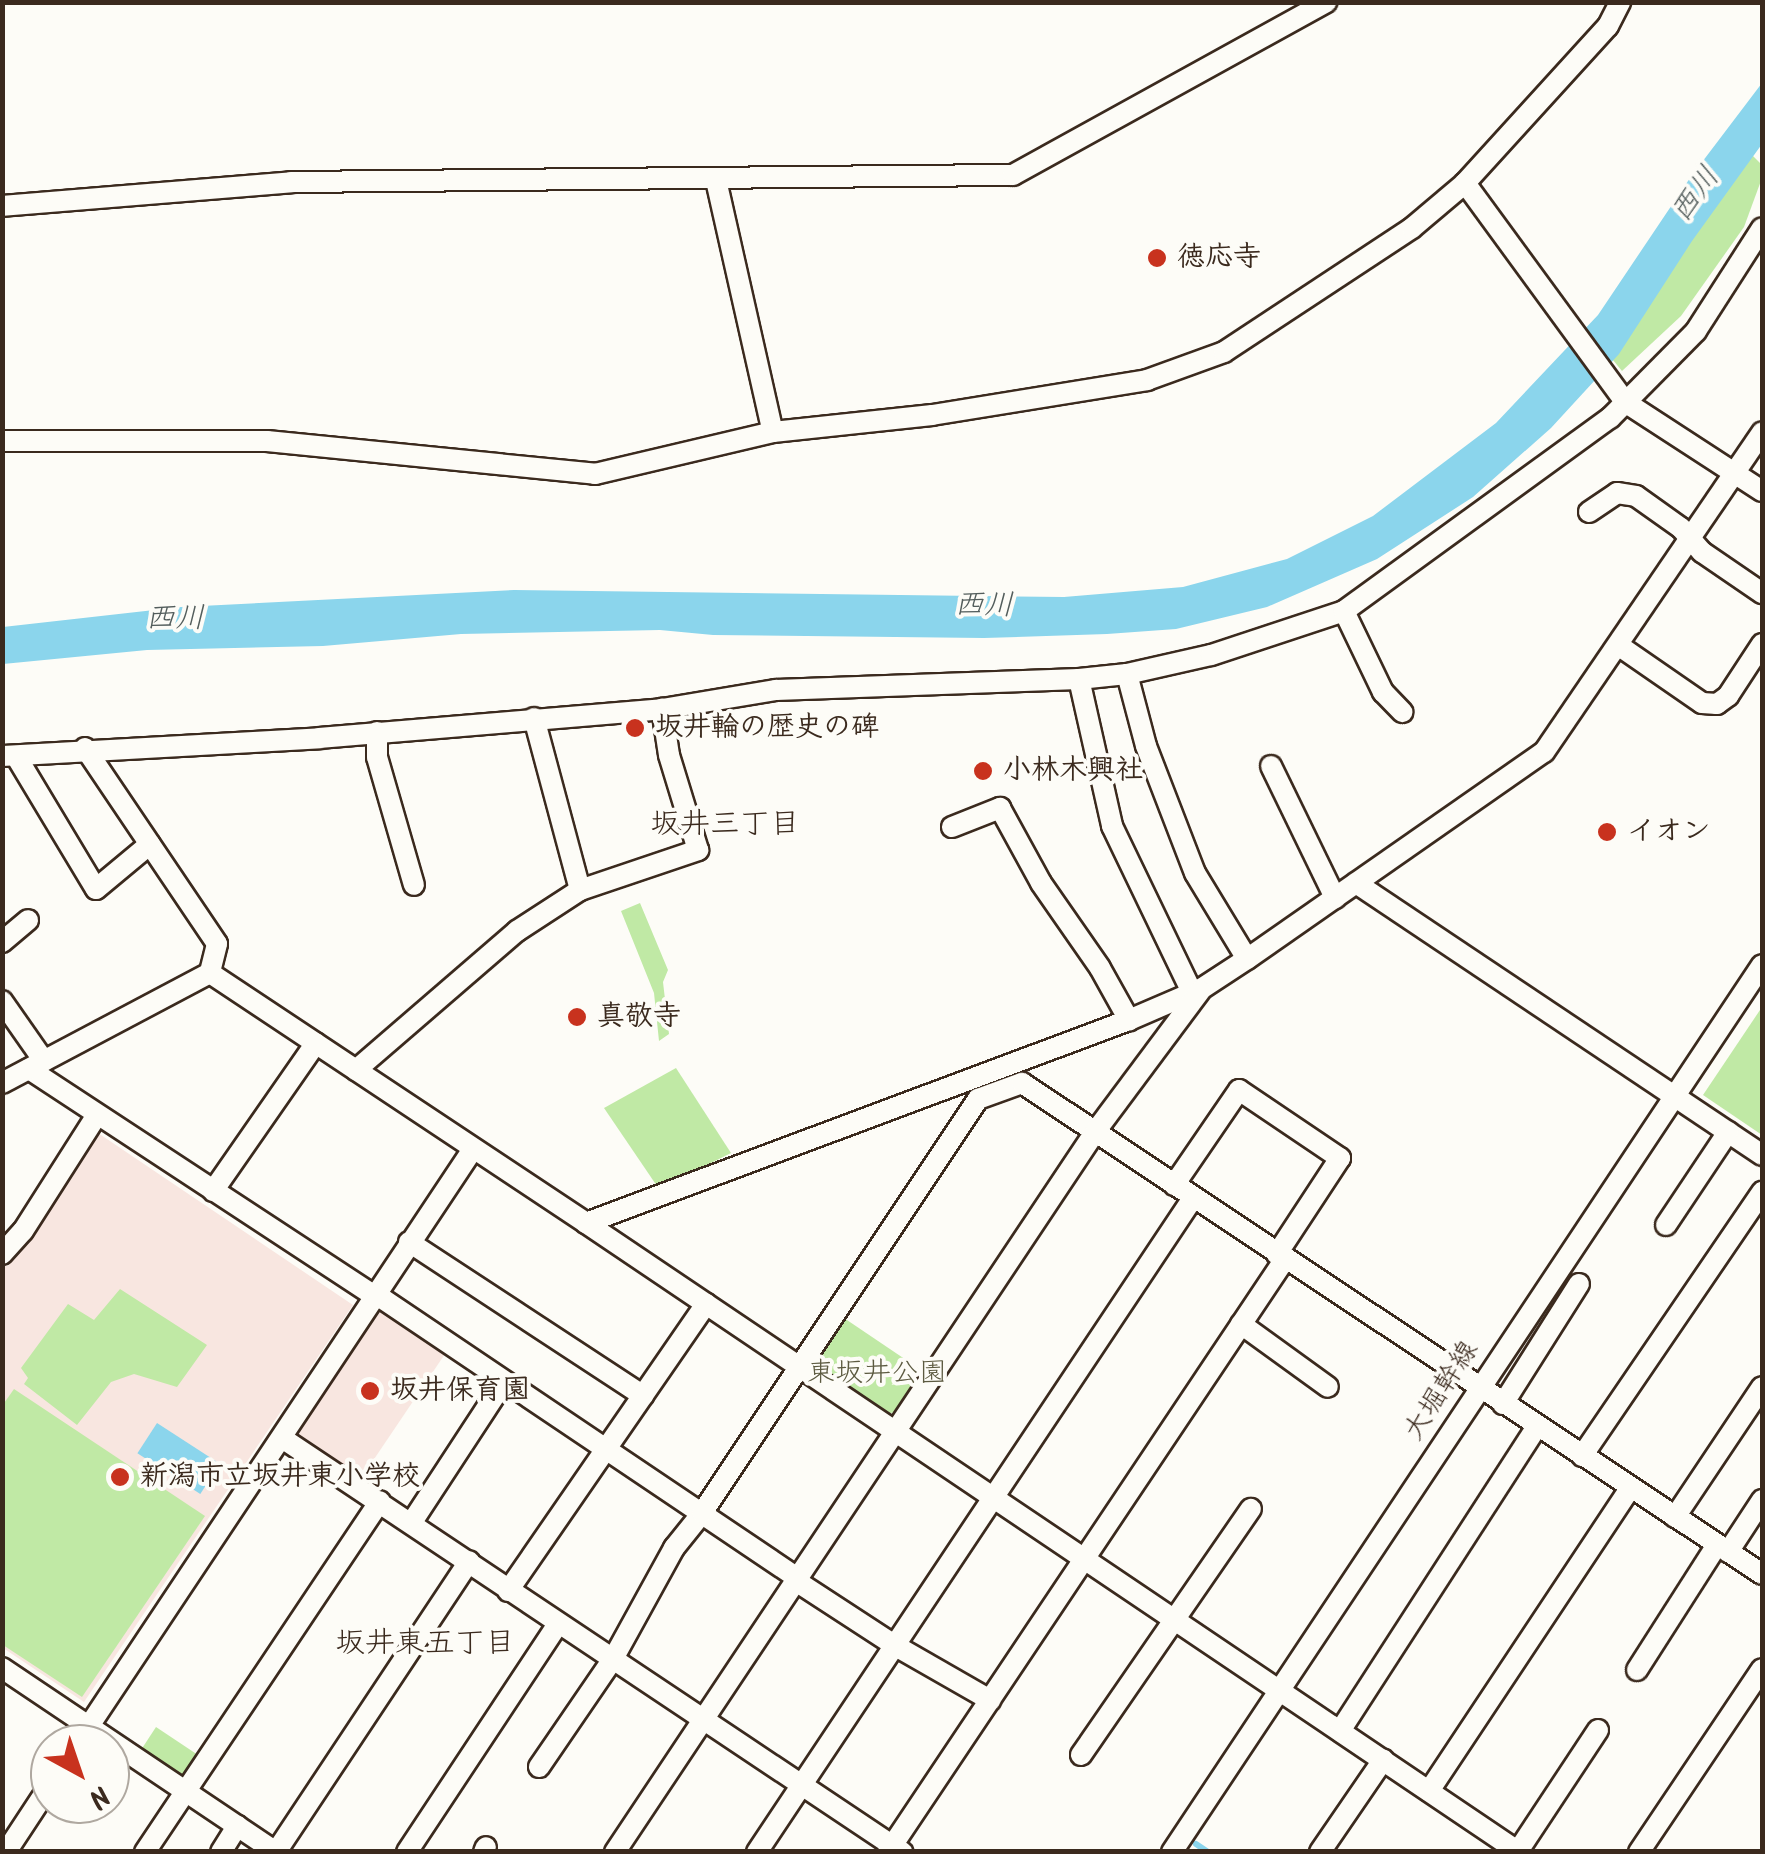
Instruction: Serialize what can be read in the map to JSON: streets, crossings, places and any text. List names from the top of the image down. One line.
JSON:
{"streets":{"street":["大堀幹線"]},"districts":["坂井三丁目","坂井東五丁目"],"water":["西川"],"parks":["東坂井公園"],"places":["徳応寺","坂井輪の歴史の碑","小林木興社","イオン","真敬寺","坂井保育園","新潟市立坂井東小学校"],"north":"bottom right"}
